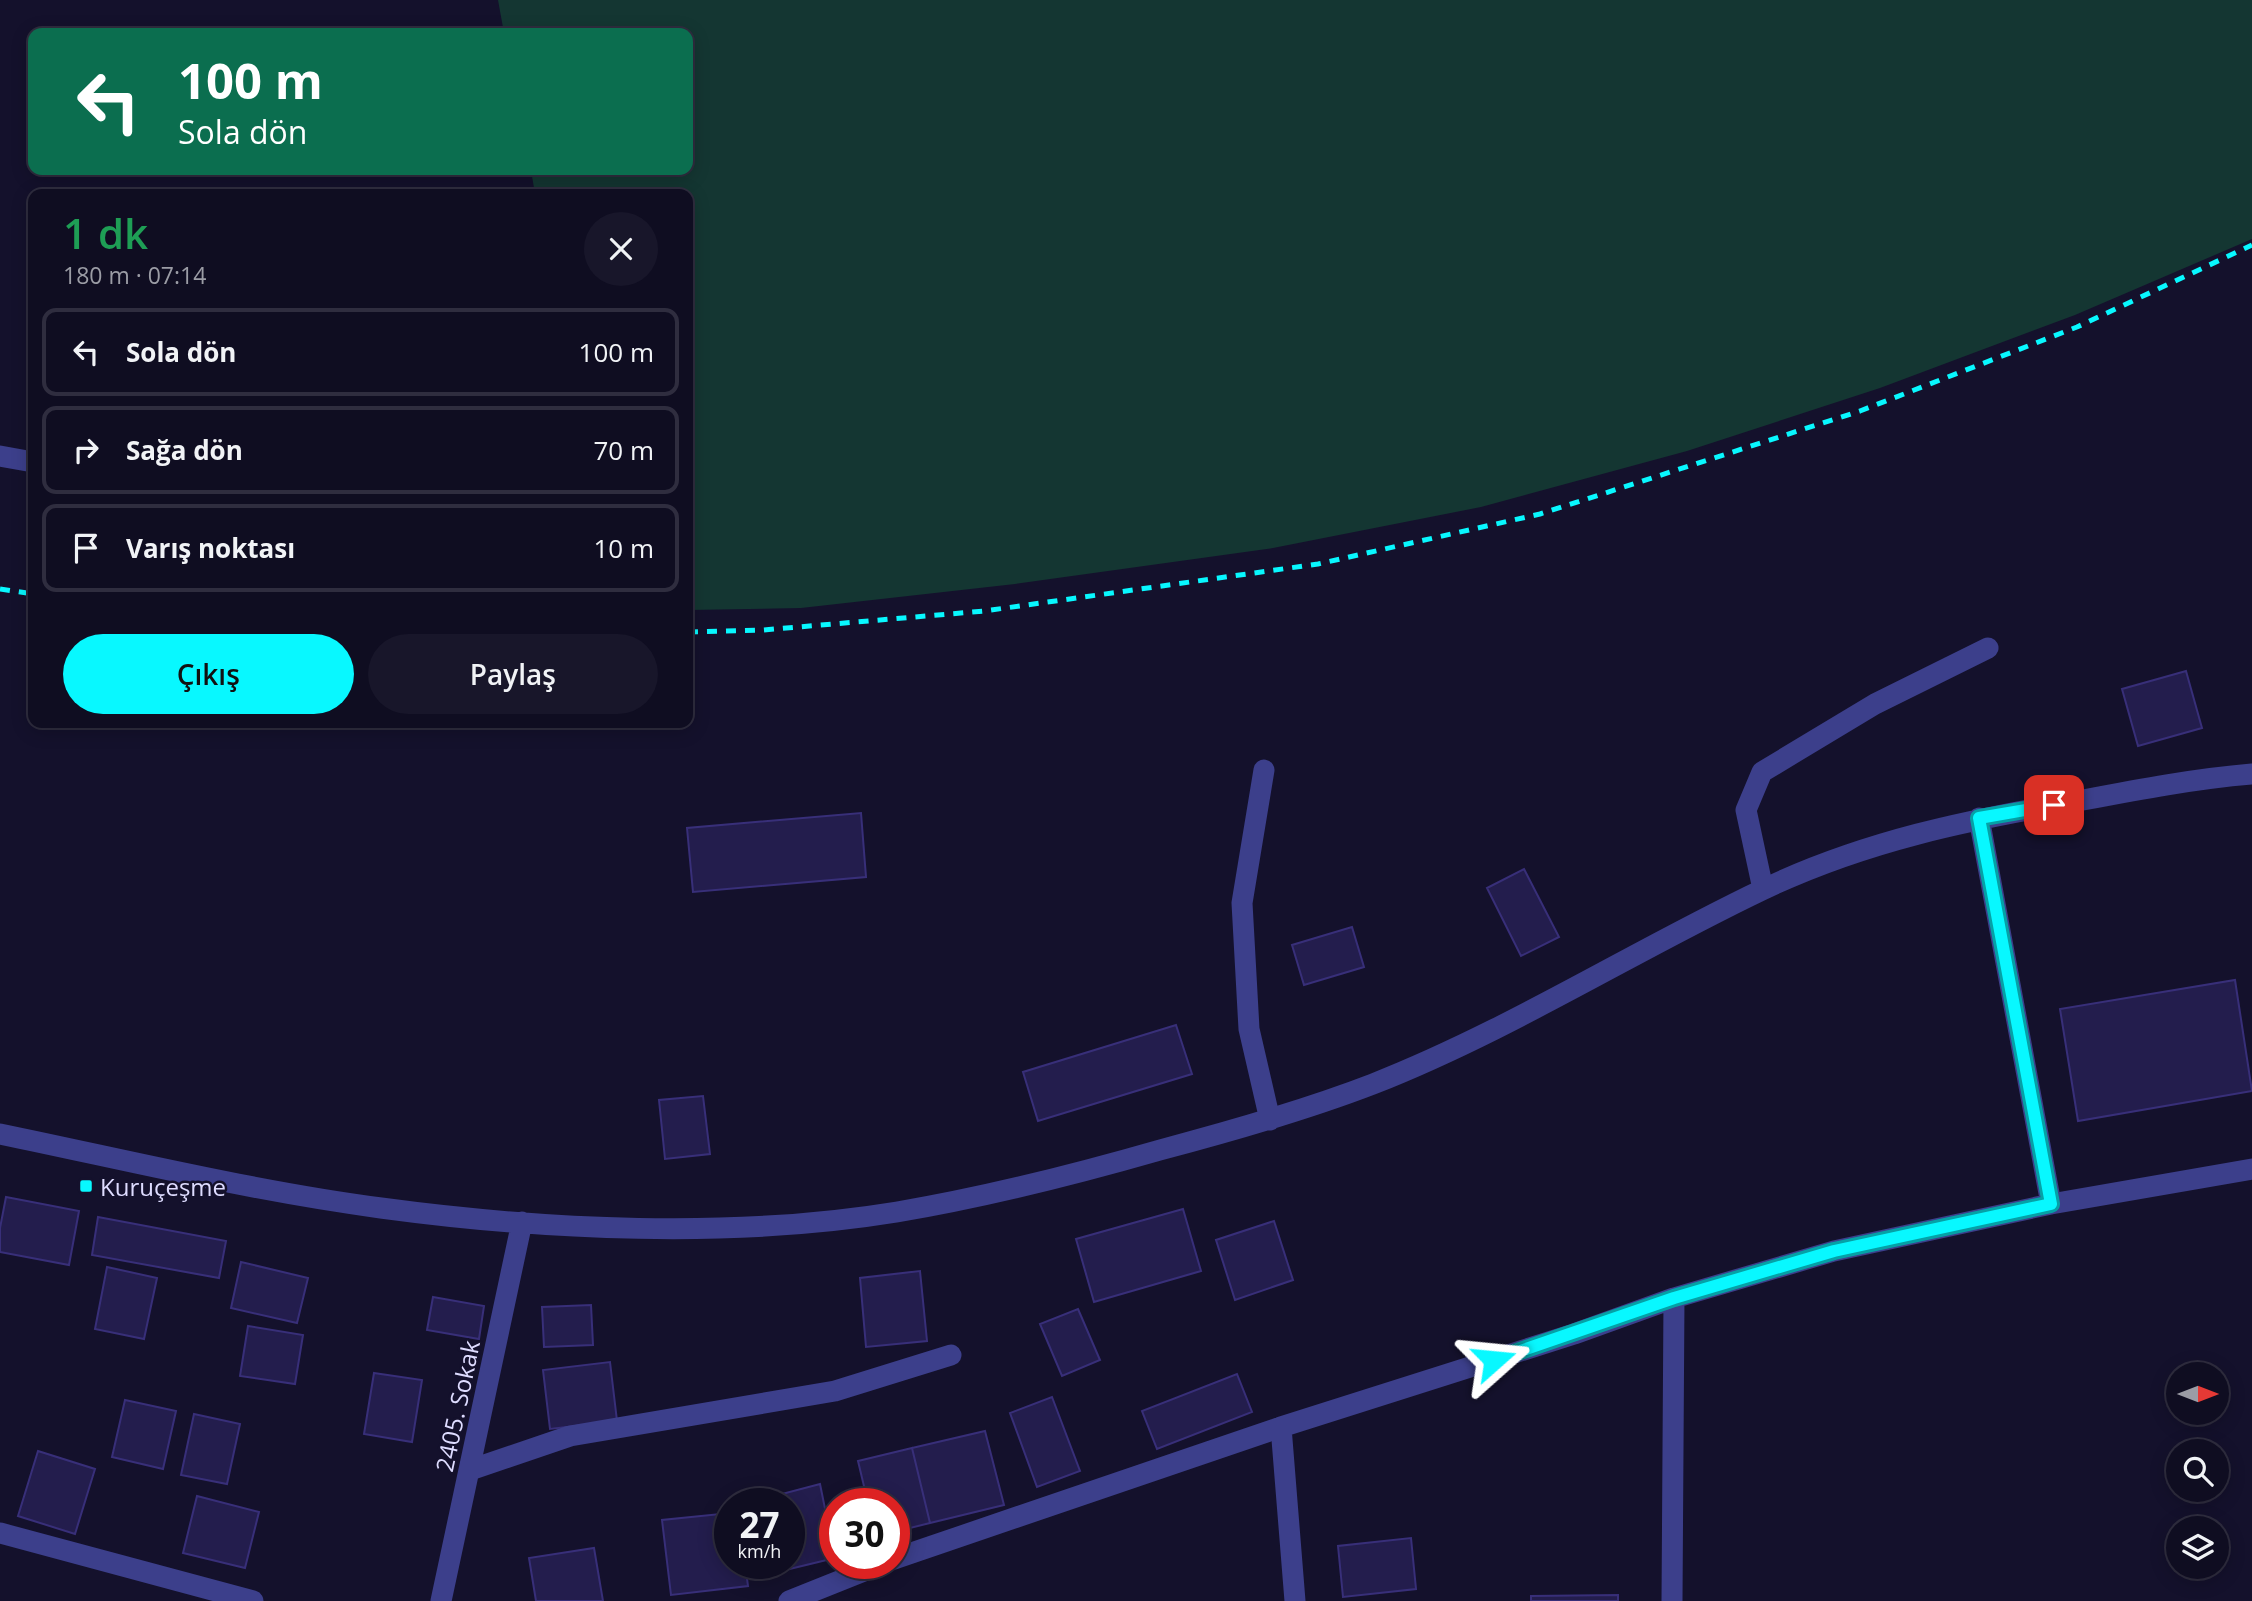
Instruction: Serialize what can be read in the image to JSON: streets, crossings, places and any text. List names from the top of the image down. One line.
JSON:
{"streets":{"street":["2405. Sokak"]},"places":{"transit":["Kuruçeşme"]},"north":"right","page":{"turn":["100 m","Sola dön"],"heading":["1 dk","180 m · 07:14"],"list":[{"name":"Sola dön","value":"100 m"},{"name":"Sağa dön","value":"70 m"},{"name":"Varış noktası","value":"10 m"}],"buttons":["Çıkış","Paylaş"],"speed":"27 km/h","limit":"30"}}
